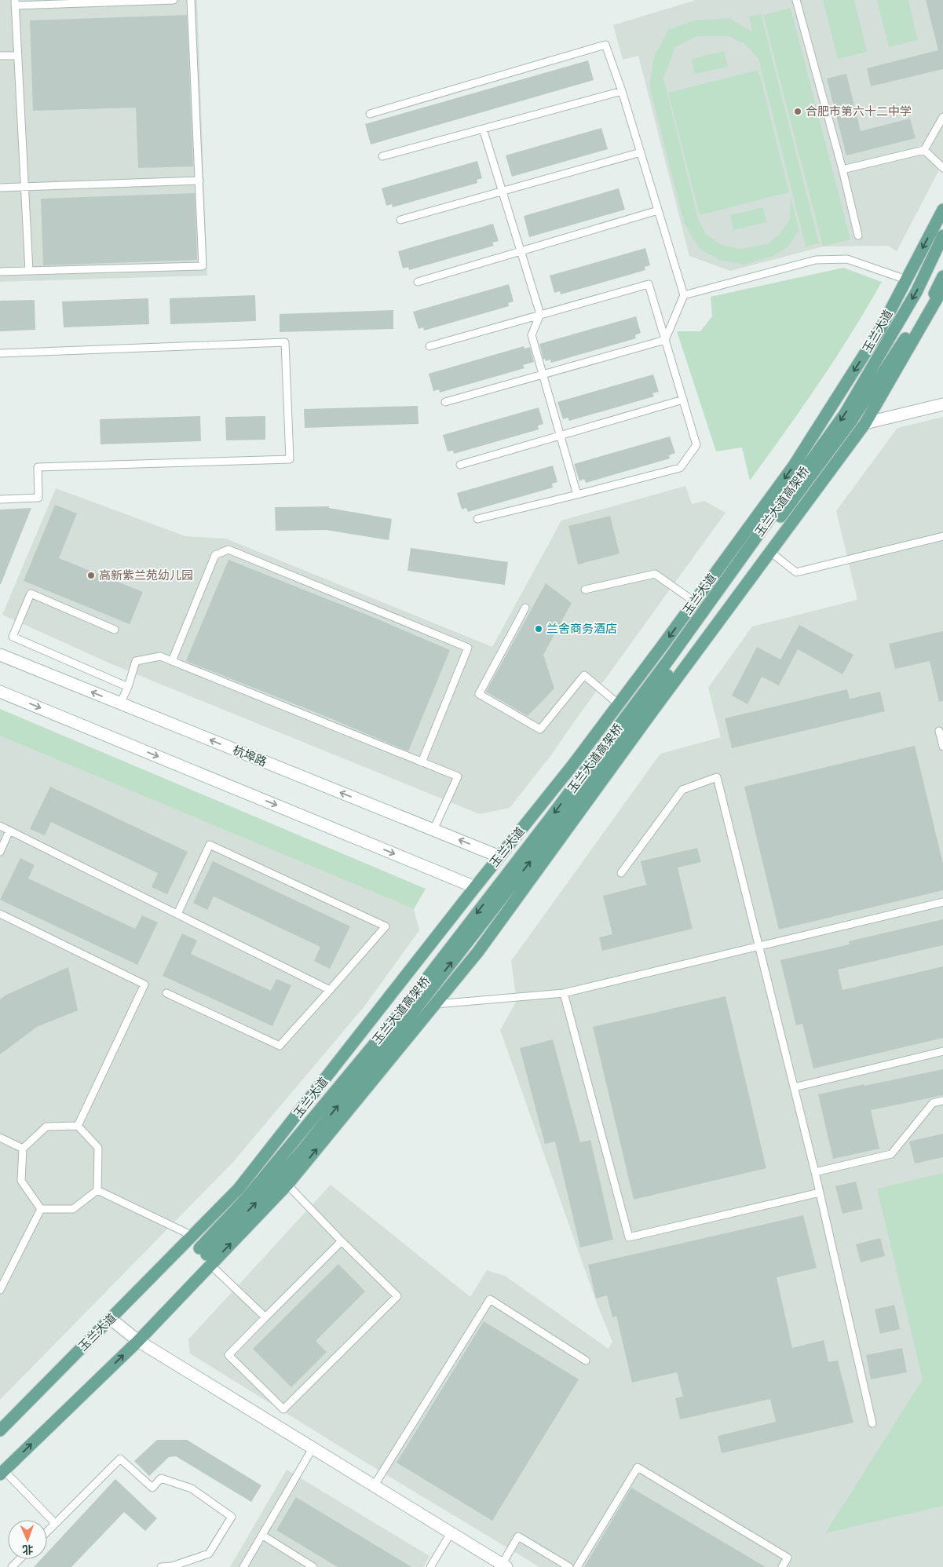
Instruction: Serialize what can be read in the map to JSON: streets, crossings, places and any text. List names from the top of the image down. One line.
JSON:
{"streets":{"main road":["玉兰大道","玉兰大道高架桥","杭埠路"]},"crossings":[["玉兰大道","杭埠路"]],"places":["合肥市第六十二中学","高新紫兰苑幼儿园","兰舍商务酒店"],"north":"bottom"}
